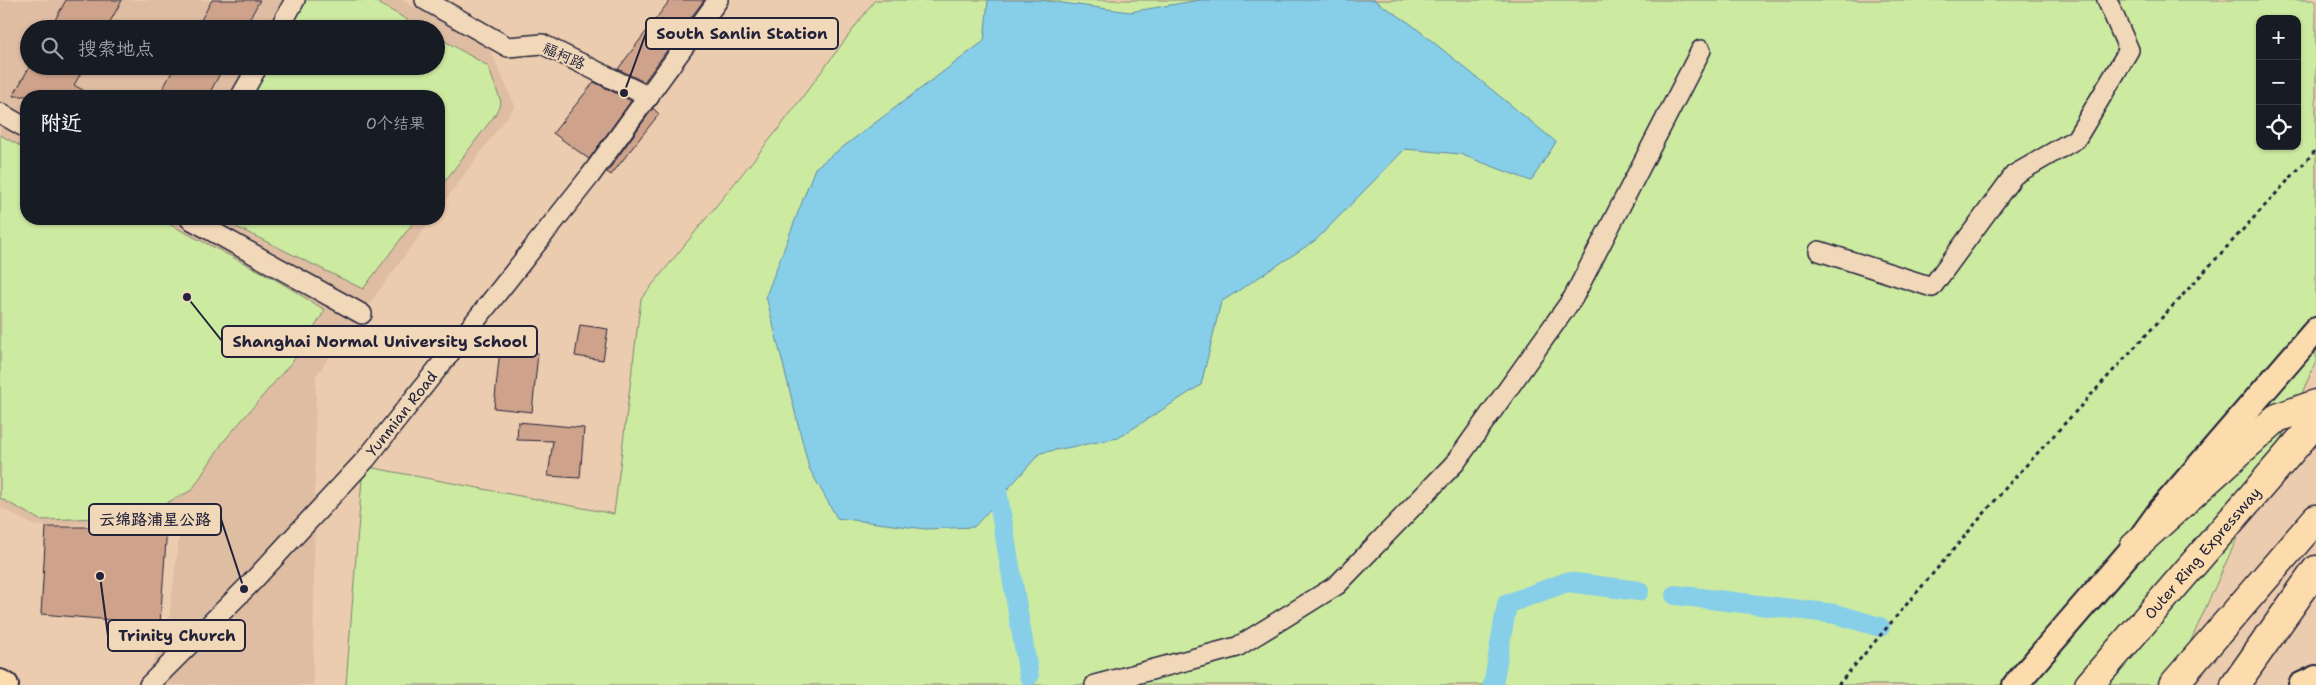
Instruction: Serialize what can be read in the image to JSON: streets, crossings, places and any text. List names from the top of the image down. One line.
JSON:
{"streets":{"highway":["Outer Ring Expressway"],"street":["福柯路","Yunmian Road"]},"crossings":[["福柯路","Yunmian Road"]],"places":["South Sanlin Station","Shanghai Normal University School","Trinity Church","云绵路浦星公路"],"page":{"map_buttons":["+","−"],"search":"搜索地点","heading":["附近","0个结果"]}}
